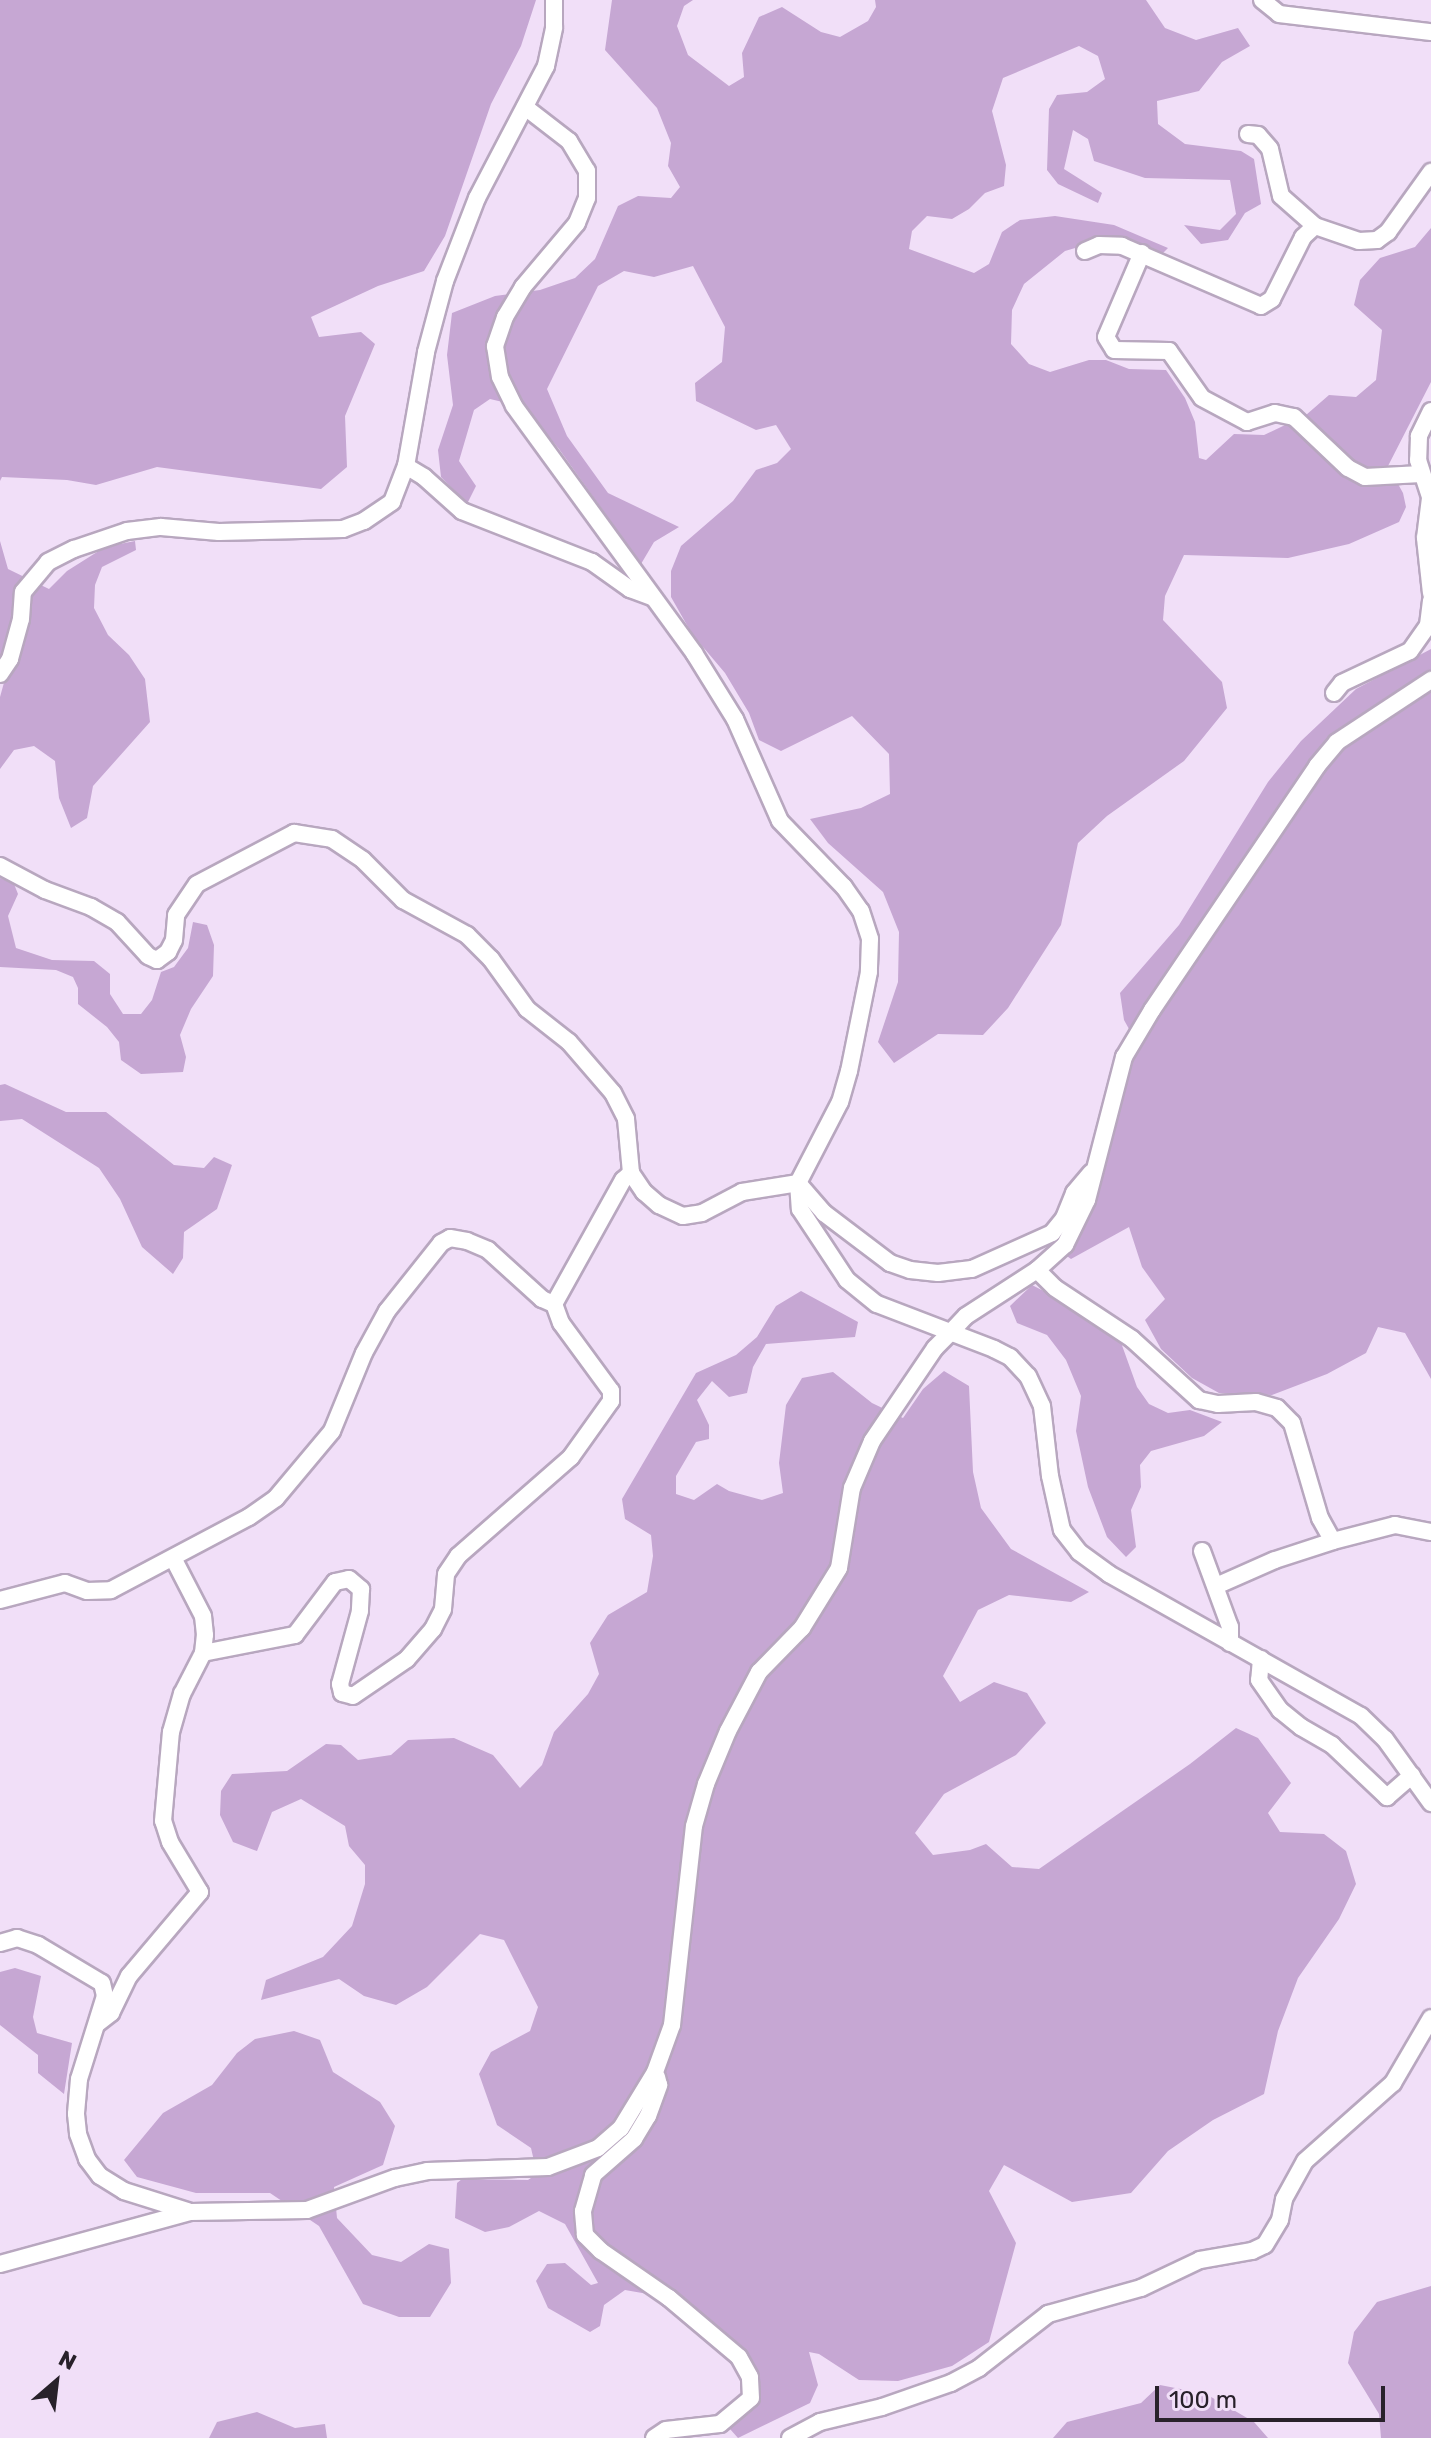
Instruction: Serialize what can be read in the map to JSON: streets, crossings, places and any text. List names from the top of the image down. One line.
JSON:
{"scale_bar":"100 m","north":"top right"}
